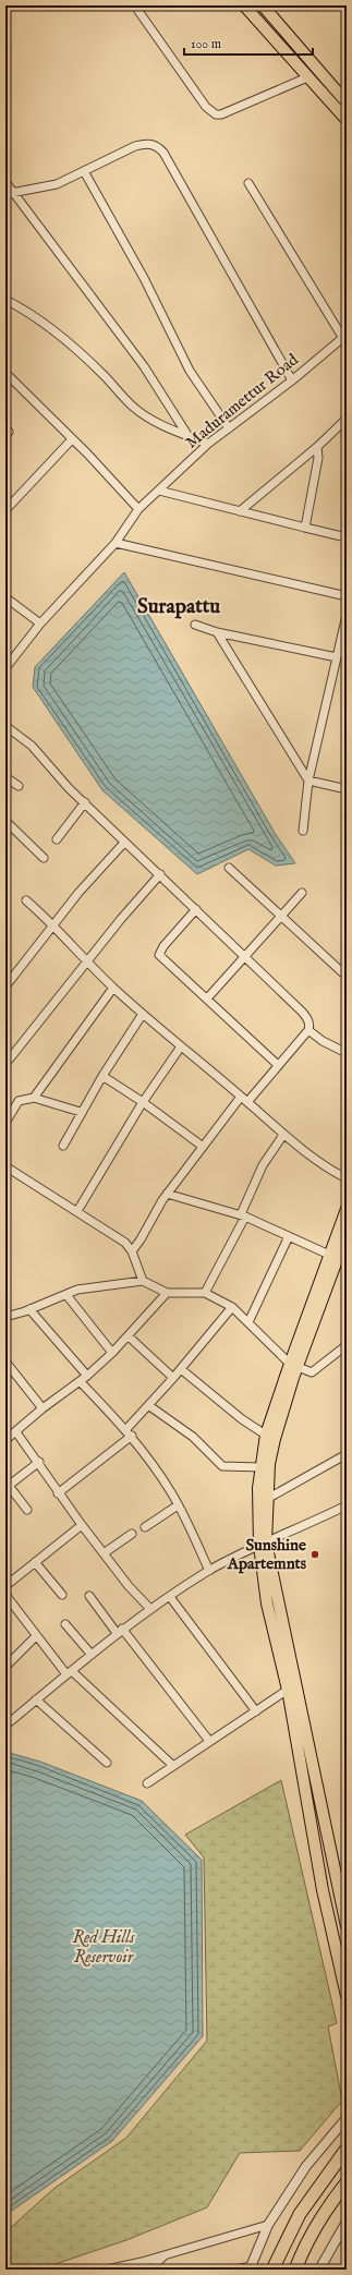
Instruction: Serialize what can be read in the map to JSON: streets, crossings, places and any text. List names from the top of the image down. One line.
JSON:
{"streets":{"street":["Maduramettur Road"]},"districts":["Surapattu"],"water":["Red Hills Reservoir"],"places":["Sunshine Apartemnts"],"scale_bar":"100 m"}
